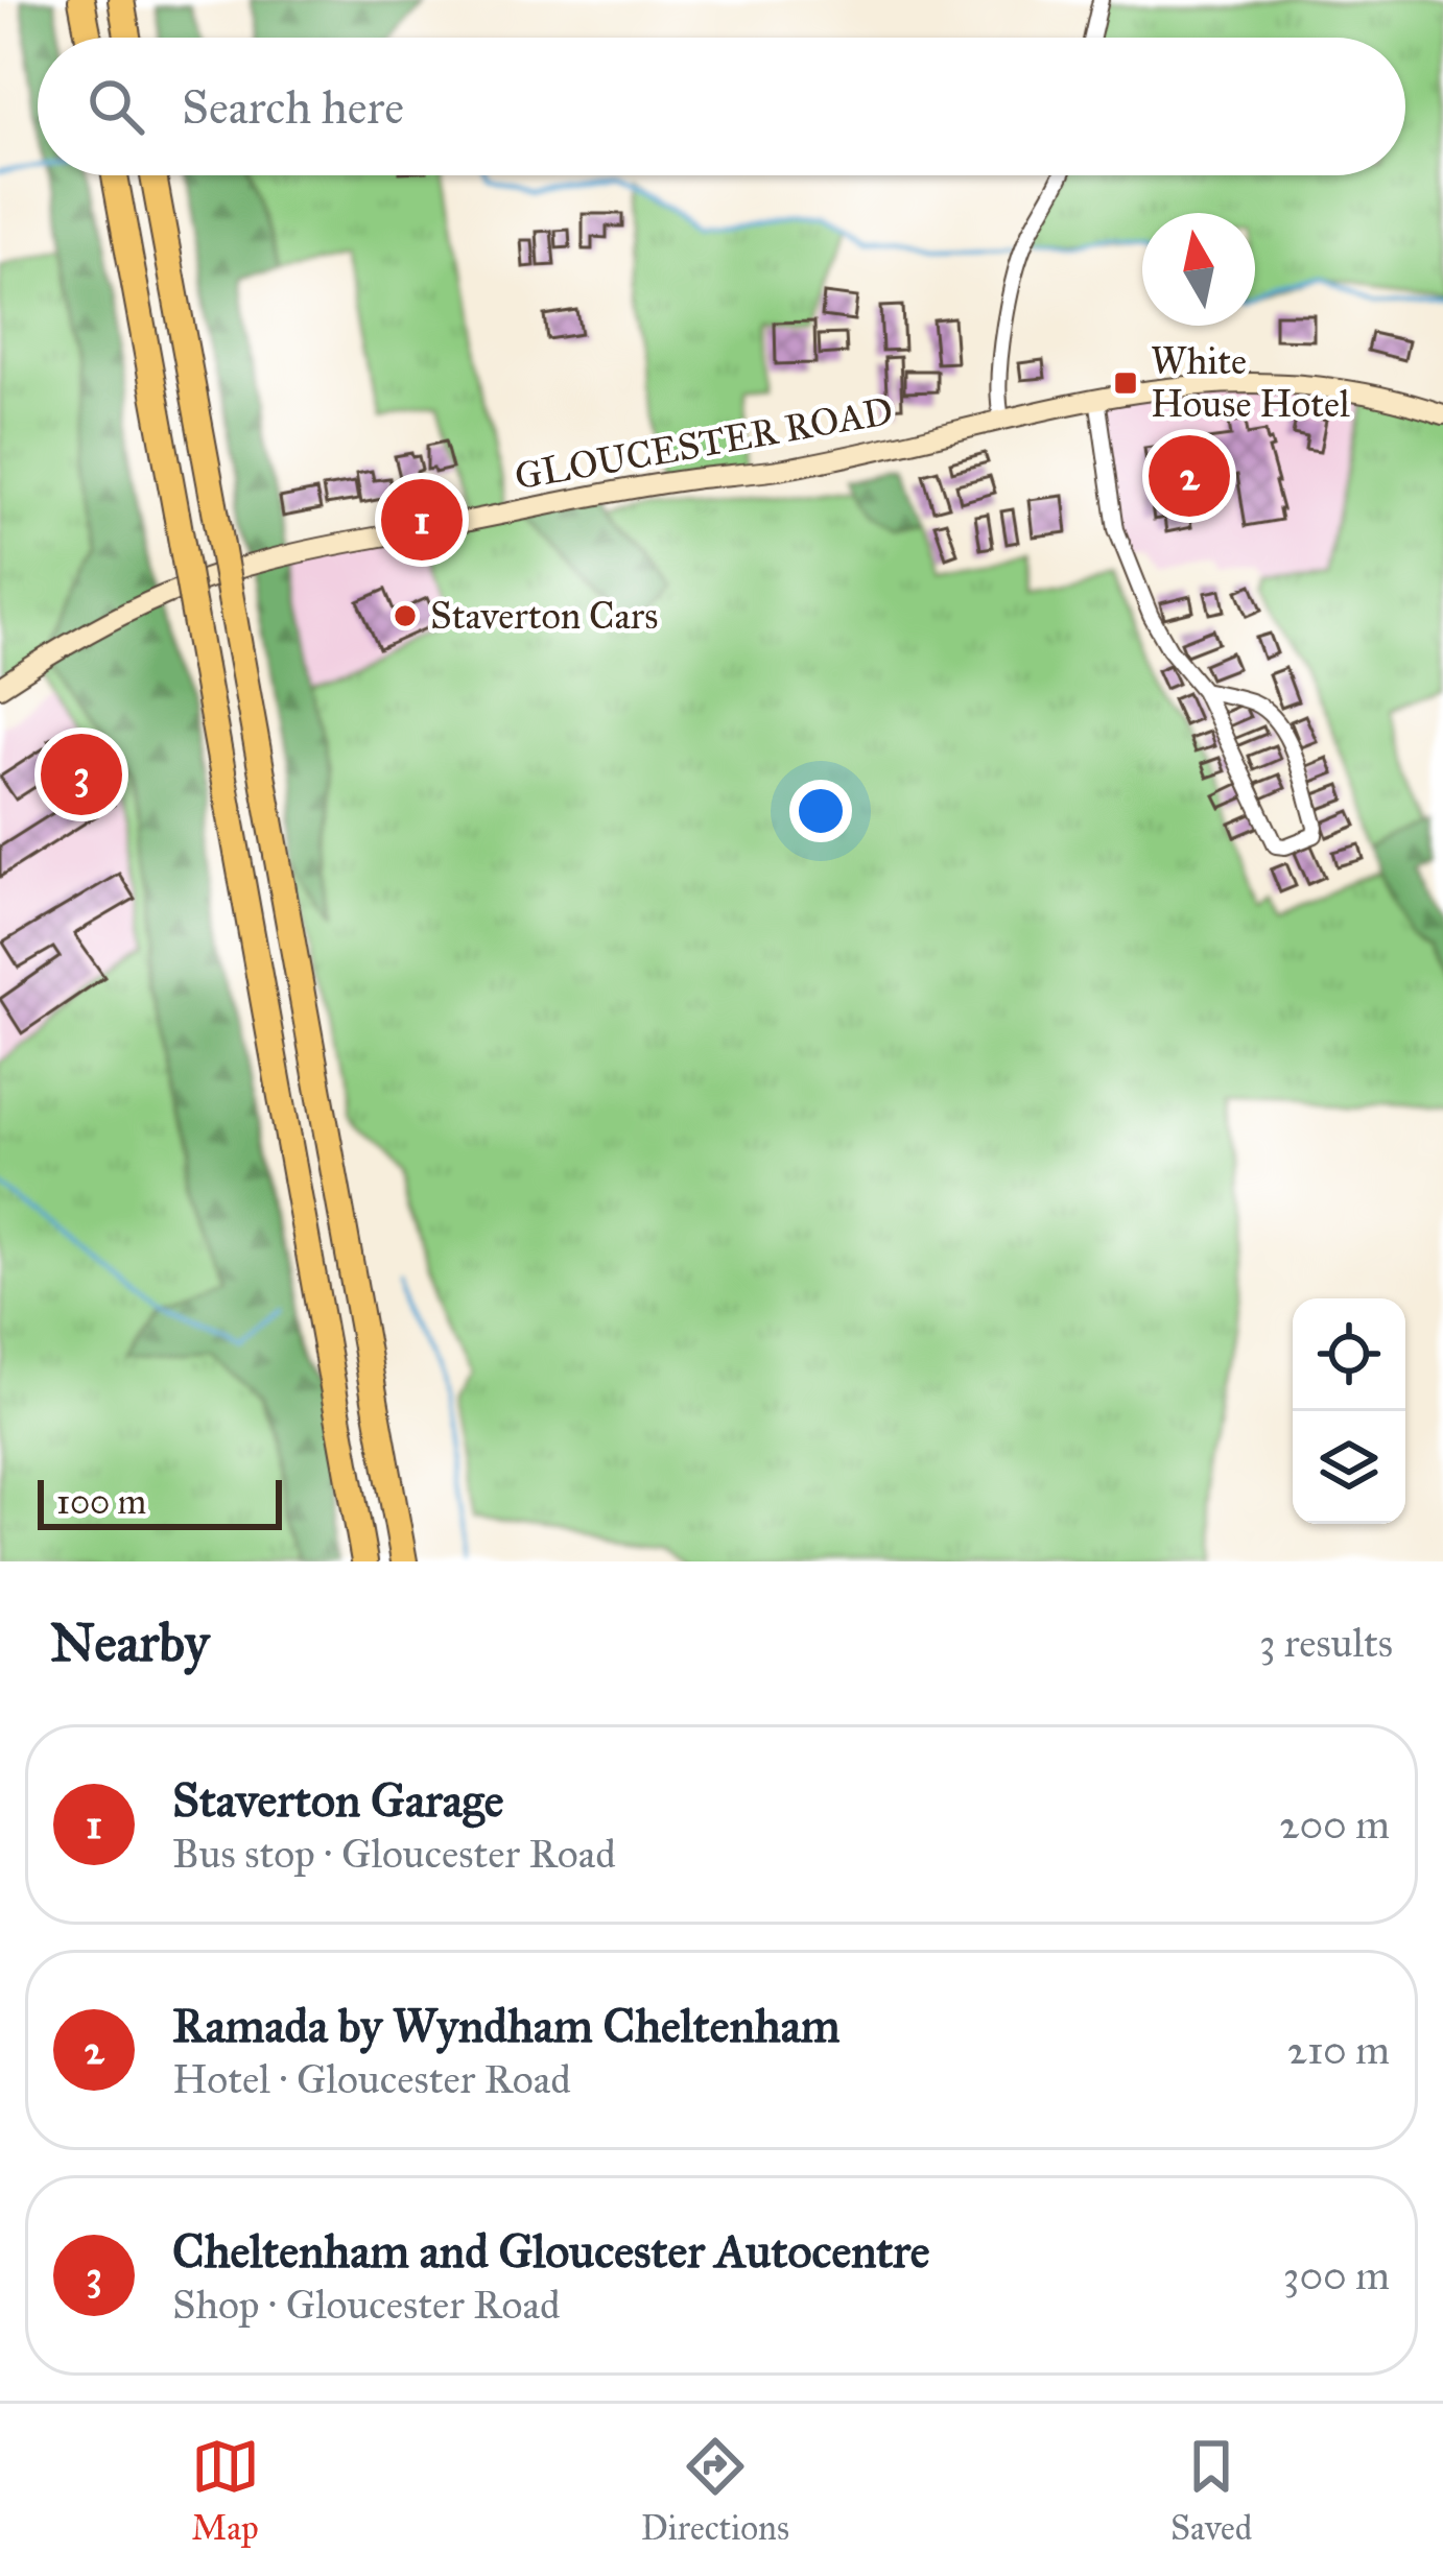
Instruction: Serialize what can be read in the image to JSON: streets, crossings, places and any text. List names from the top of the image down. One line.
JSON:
{"streets":{"main road":["GLOUCESTER ROAD"]},"places":{"transit":["White House Hotel"],"other":["Staverton Cars"]},"scale_bar":"100 m","north":"top","page":{"search":"Search here","pins":["2","1","3"],"scale":"100 m","heading":["Nearby","3 results"],"list":[{"mark":"1","name":"Staverton Garage","note":"Bus stop · Gloucester Road","value":"200 m"},{"mark":"2","name":"Ramada by Wyndham Cheltenham","note":"Hotel · Gloucester Road","value":"210 m"},{"mark":"3","name":"Cheltenham and Gloucester Autocentre","note":"Shop · Gloucester Road","value":"300 m"}],"nav":["Map","Directions","Saved"]}}
